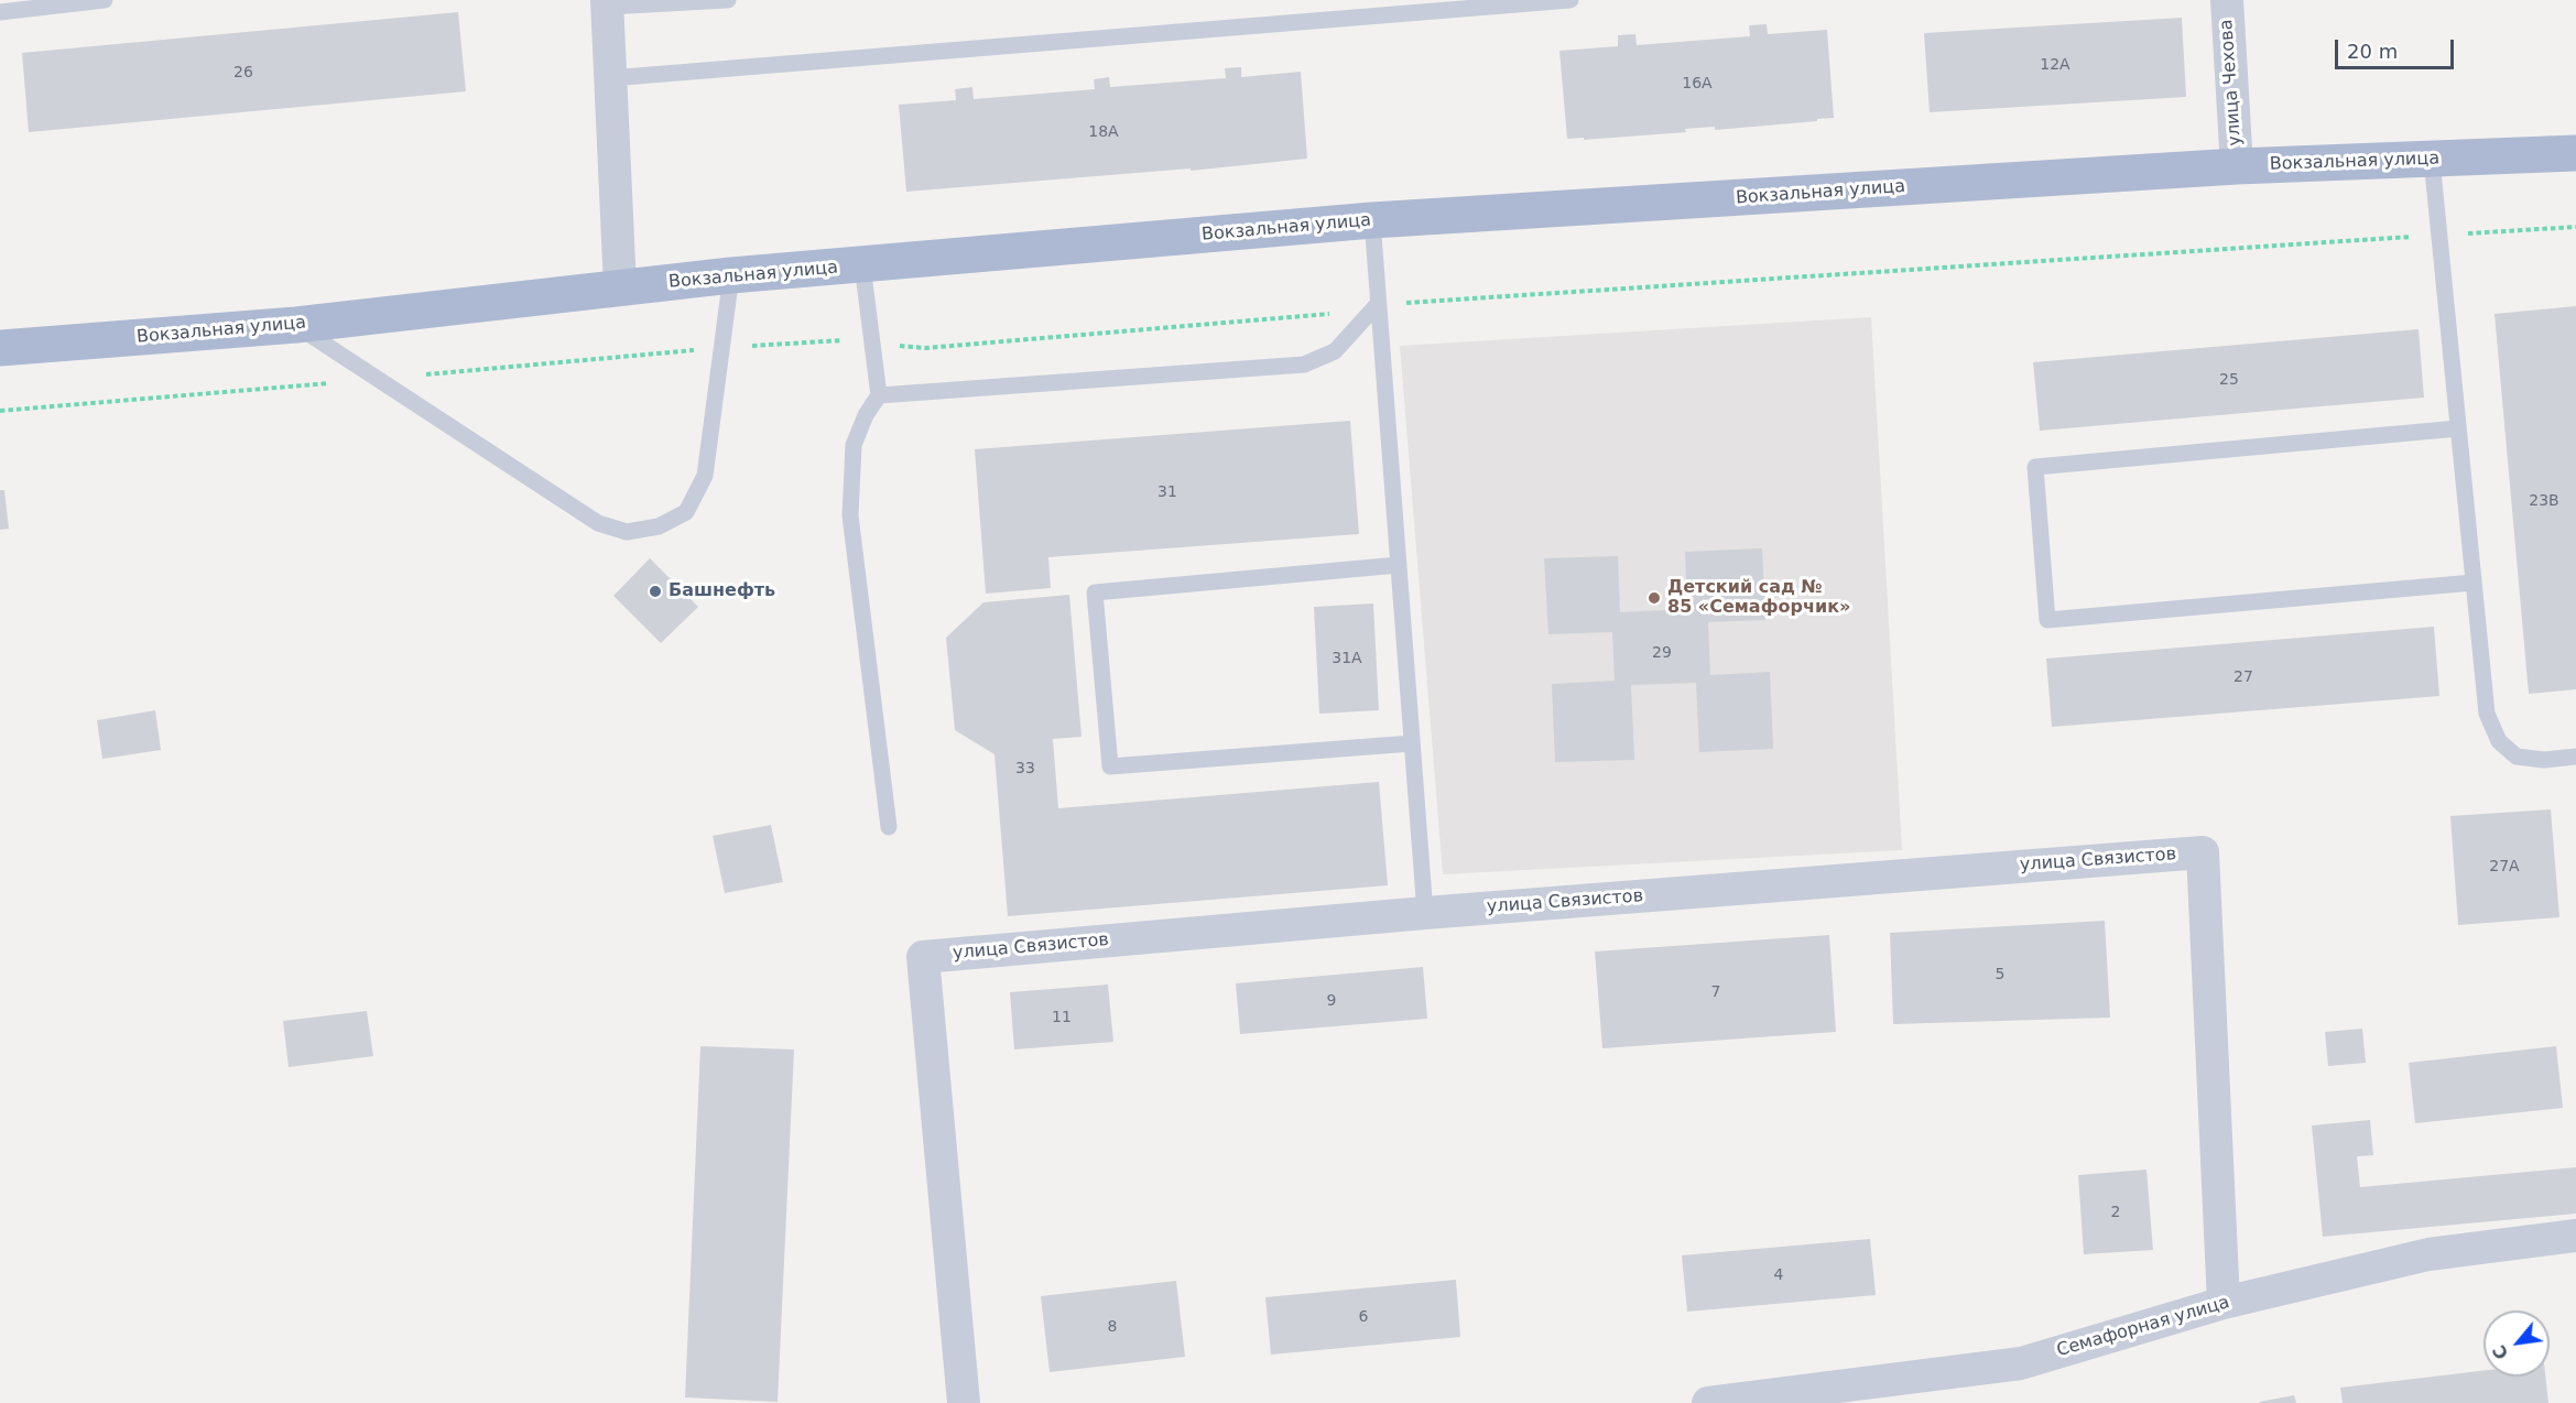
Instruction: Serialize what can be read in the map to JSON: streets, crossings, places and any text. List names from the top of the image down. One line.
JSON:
{"streets":{"main road":["Вокзальная улица"],"street":["улица Чехова","улица Связистов","Семафорная улица"]},"crossings":[["улица Чехова","Вокзальная улица"],["улица Связистов","Семафорная улица"]],"places":["Башнефть","Детский сад № 85 «Семафорчик»"],"house_numbers":["12А","26","16А","18А","25","31","23В","29","31А","27","33","27А","5","7","9","11","2","4","6","8"],"scale_bar":"20 m","north":"bottom left"}
